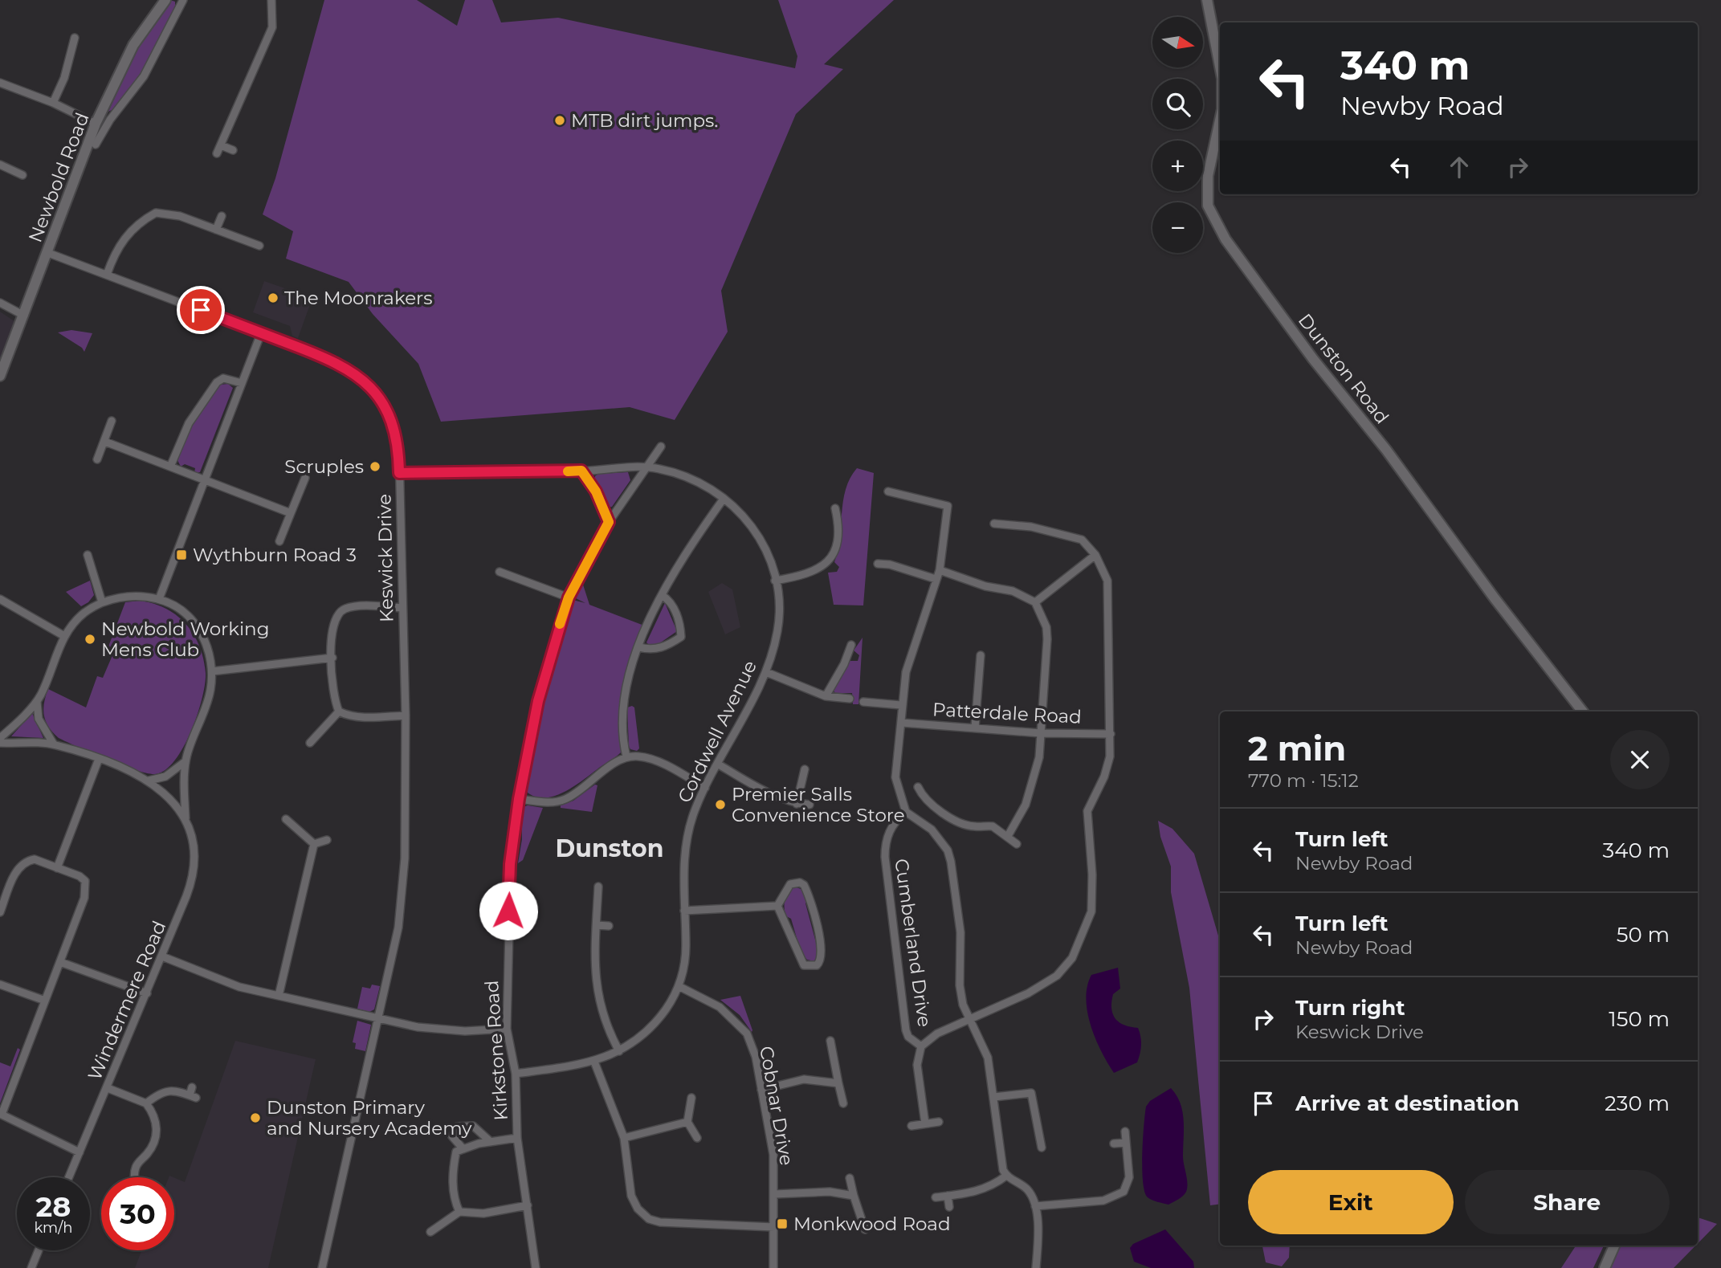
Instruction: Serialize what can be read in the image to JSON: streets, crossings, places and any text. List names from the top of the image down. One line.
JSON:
{"streets":{"main road":["Newbold Road","Dunston Road"],"street":["Keswick Drive","Patterdale Road","Cordwell Avenue","Cumberland Drive","Windermere Road","Kirkstone Road","Cobnar Drive"]},"crossings":[["Newbold Road","Keswick Drive"],["Keswick Drive","Cordwell Avenue"],["Cordwell Avenue","Kirkstone Road"],["Cordwell Avenue","Cobnar Drive"]],"districts":["Dunston"],"places":{"other":["MTB dirt jumps.","The Moonrakers","Scruples","Newbold Working Mens Club","Premier Salls Convenience Store","Dunston Primary and Nursery Academy"],"transit":["Wythburn Road 3","Monkwood Road"]},"north":"right","page":{"map_buttons":["+","−"],"turn":["340 m","Newby Road"],"heading":["2 min","770 m · 15:12"],"list":[{"name":"Turn left","note":"Newby Road","value":"340 m"},{"name":"Turn left","note":"Newby Road","value":"50 m"},{"name":"Turn right","note":"Keswick Drive","value":"150 m"},{"name":"Arrive at destination","value":"230 m"}],"buttons":["Exit","Share"],"speed":"28 km/h","limit":"30"}}
